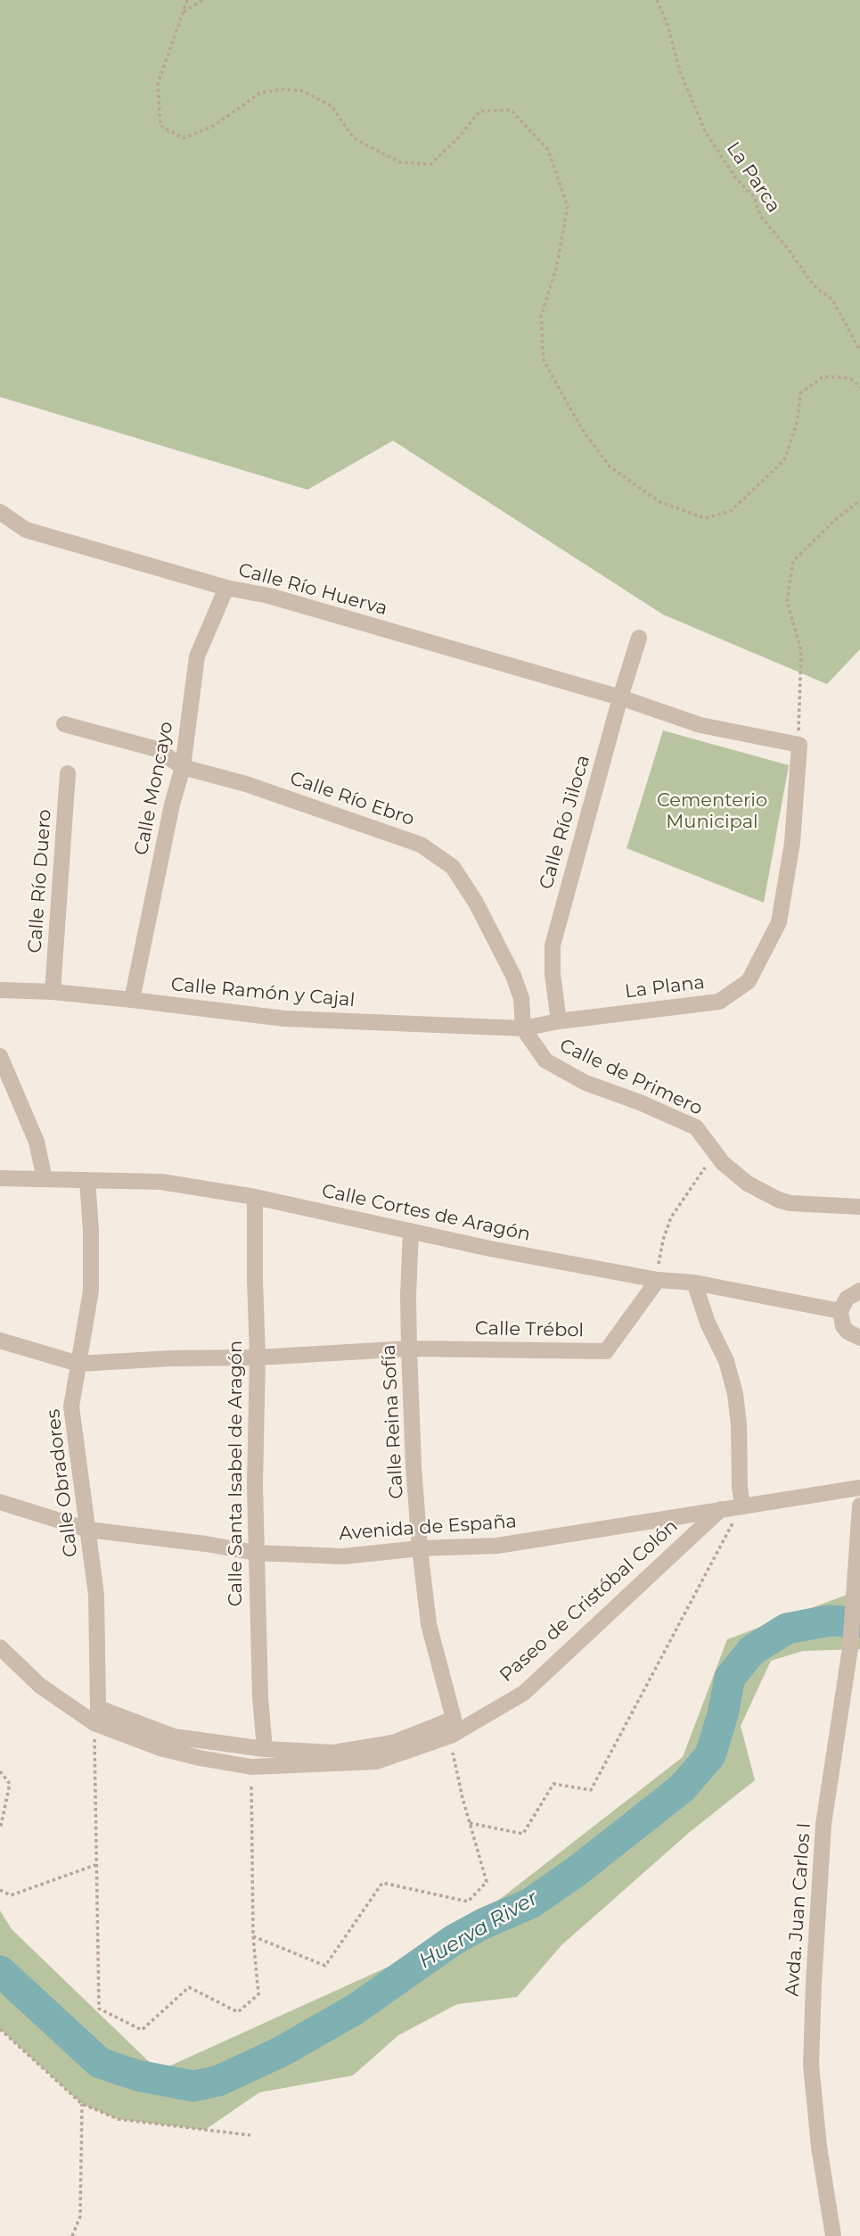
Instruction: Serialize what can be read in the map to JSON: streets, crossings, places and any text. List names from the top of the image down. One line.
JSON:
{"streets":{"street":["Calle Río Huerva","Calle Moncayo","Calle Río Ebro","Calle Río Jiloca","Calle Río Duero","La Plana","Calle Ramón y Cajal","Calle de Primero","Calle Cortes de Aragón","Calle Trébol","Calle Reina Sofía","Calle Santa Isabel de Aragón","Calle Obradores","Avenida de España","Paseo de Cristóbal Colón","Avda. Juan Carlos I"],"path":["La Parca"]},"crossings":[["Calle Río Huerva","Calle Moncayo"],["Calle Río Huerva","Calle Río Jiloca"],["Calle Río Huerva","La Plana"],["Calle Moncayo","Calle Río Ebro"],["Calle Moncayo","Calle Ramón y Cajal"],["Calle Río Ebro","La Plana"],["Calle Río Ebro","Calle Ramón y Cajal"],["Calle Río Ebro","Calle de Primero"],["Calle Río Jiloca","La Plana"],["Calle Río Duero","Calle Ramón y Cajal"],["La Plana","Calle Ramón y Cajal"],["La Plana","Calle de Primero"],["Calle Ramón y Cajal","Calle de Primero"],["Calle Cortes de Aragón","Calle Trébol"],["Calle Cortes de Aragón","Calle Reina Sofía"],["Calle Cortes de Aragón","Calle Santa Isabel de Aragón"],["Calle Cortes de Aragón","Calle Obradores"],["Calle Trébol","Calle Reina Sofía"],["Calle Reina Sofía","Avenida de España"],["Calle Reina Sofía","Paseo de Cristóbal Colón"],["Calle Santa Isabel de Aragón","Avenida de España"],["Calle Santa Isabel de Aragón","Paseo de Cristóbal Colón"],["Calle Obradores","Avenida de España"],["Calle Obradores","Paseo de Cristóbal Colón"],["Avenida de España","Paseo de Cristóbal Colón"]],"water":["Huerva River"],"parks":["Cementerio Municipal"]}
